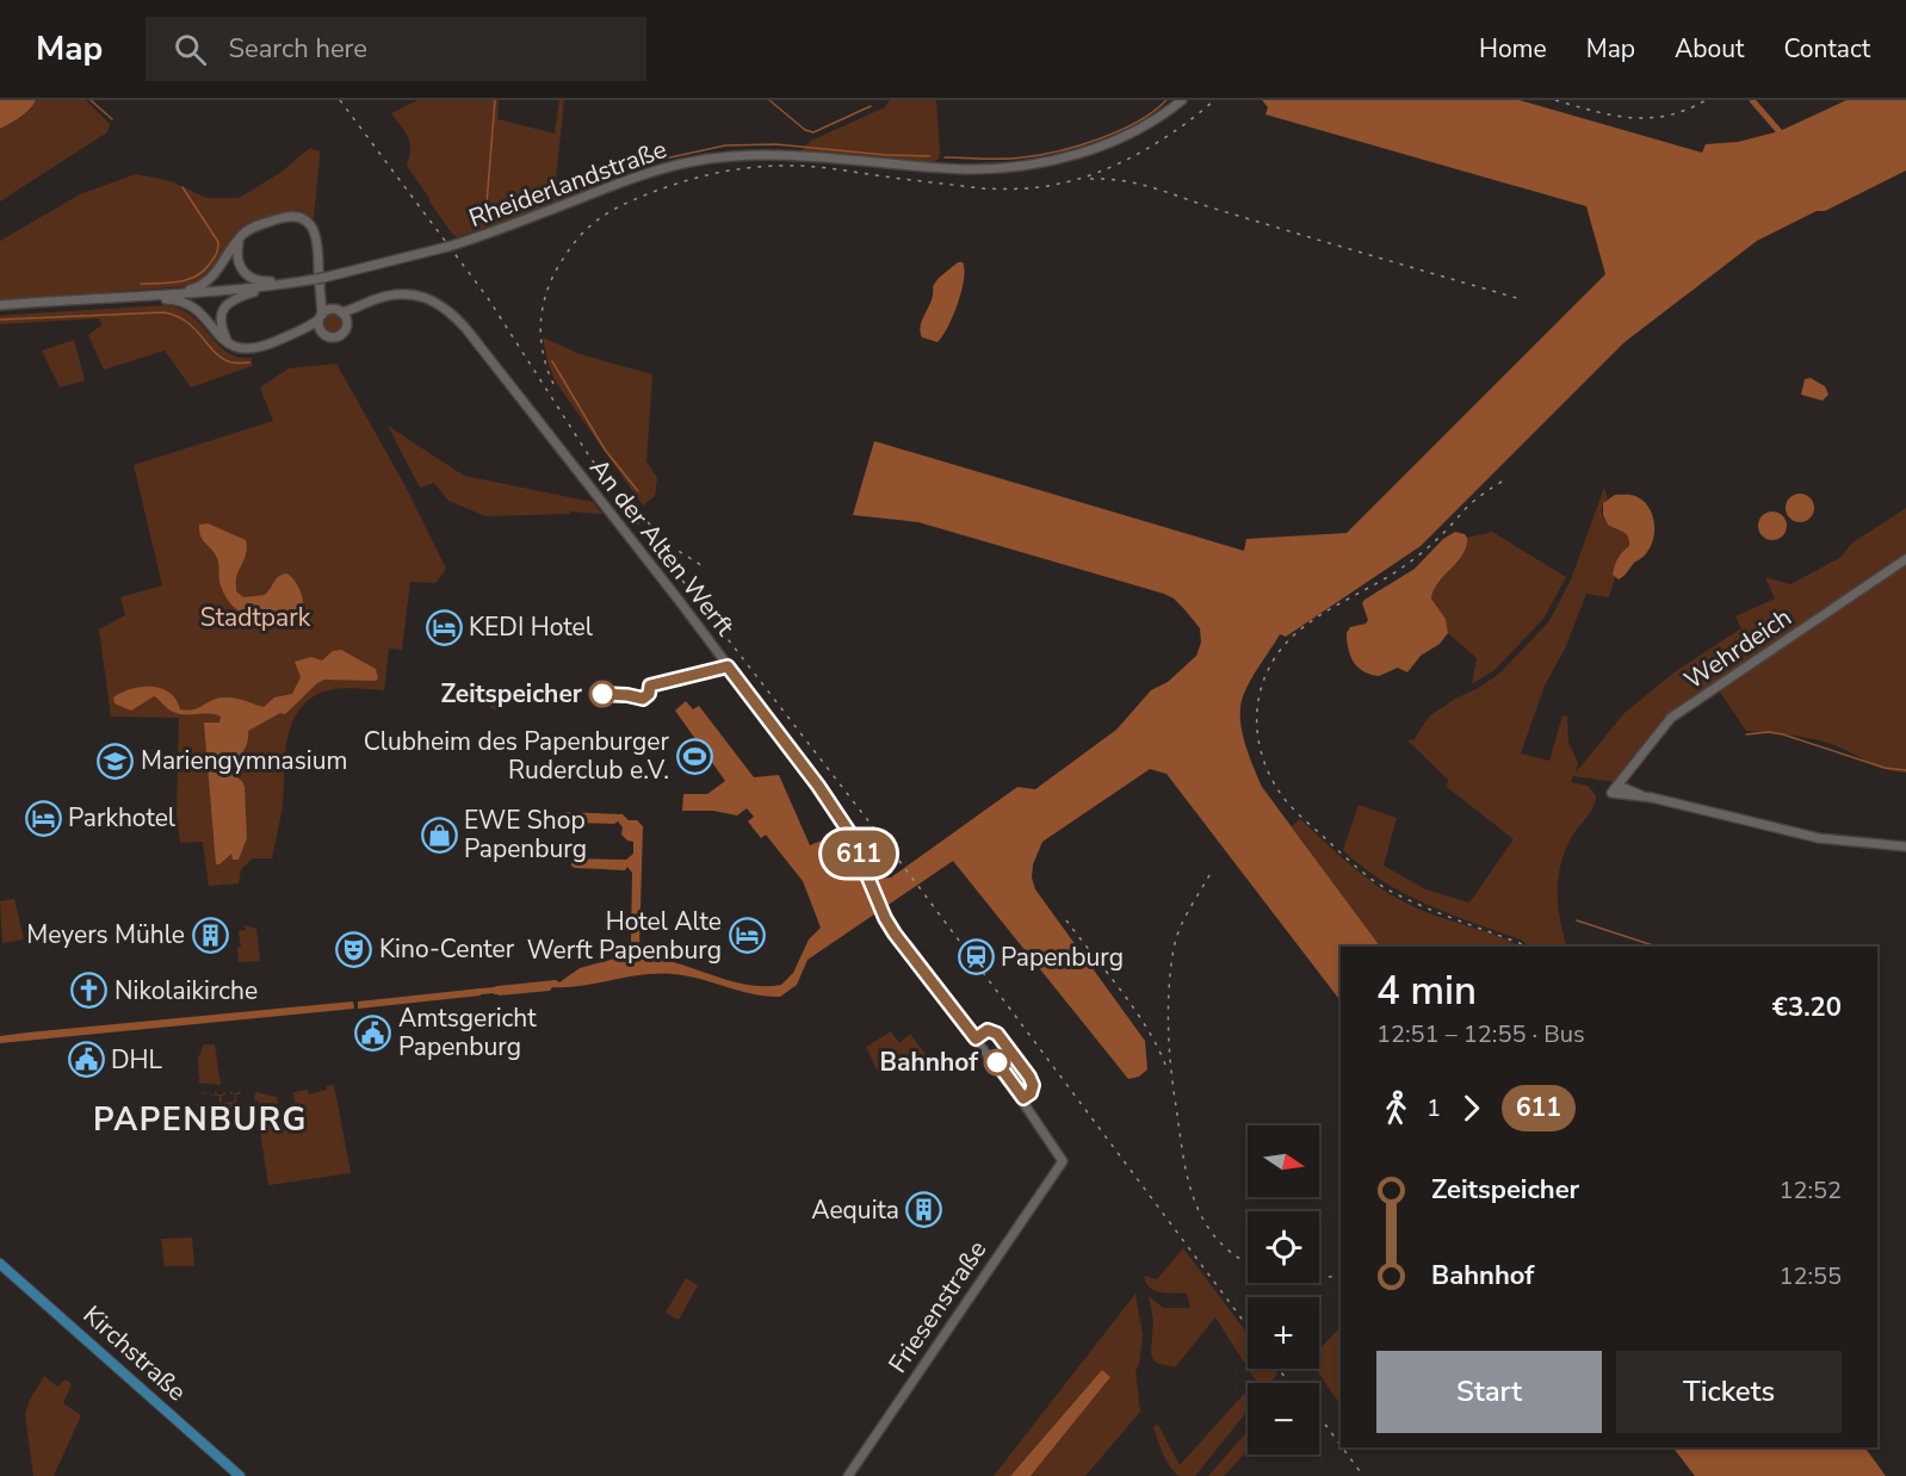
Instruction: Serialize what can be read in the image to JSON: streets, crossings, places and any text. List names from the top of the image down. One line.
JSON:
{"streets":{"main road":["Kirchstraße"],"street":["Rheiderlandstraße","An der Alten Werft","Wehrdeich","Friesenstraße"]},"crossings":[["An der Alten Werft","Friesenstraße"]],"districts":["PAPENBURG"],"parks":["Stadtpark"],"places":{"hotel":["KEDI Hotel","Parkhotel","Hotel Alte Werft Papenburg"],"other":["Zeitspeicher","Bahnhof"],"sports":["Clubheim des Papenburger Ruderclub e.V."],"school or university":["Mariengymnasium"],"shop":["EWE Shop Papenburg"],"building":["Meyers Mühle","Aequita"],"theatre":["Kino-Center"],"station":["Papenburg"],"church":["Nikolaikirche"],"public building":["Amtsgericht Papenburg","DHL"]},"lines":["bus line 611"],"north":"right","page":{"header":"Map","search":"Search here","nav":["Home","Map","About","Contact"],"on_map":"611","heading":["4 min","12:51 – 12:55 · Bus","€3.20"],"legs":["1","611"],"map_buttons":["+","−"],"list":[{"name":"Zeitspeicher","value":"12:52"},{"name":"Bahnhof","value":"12:55"}],"buttons":["Start","Tickets"]}}
